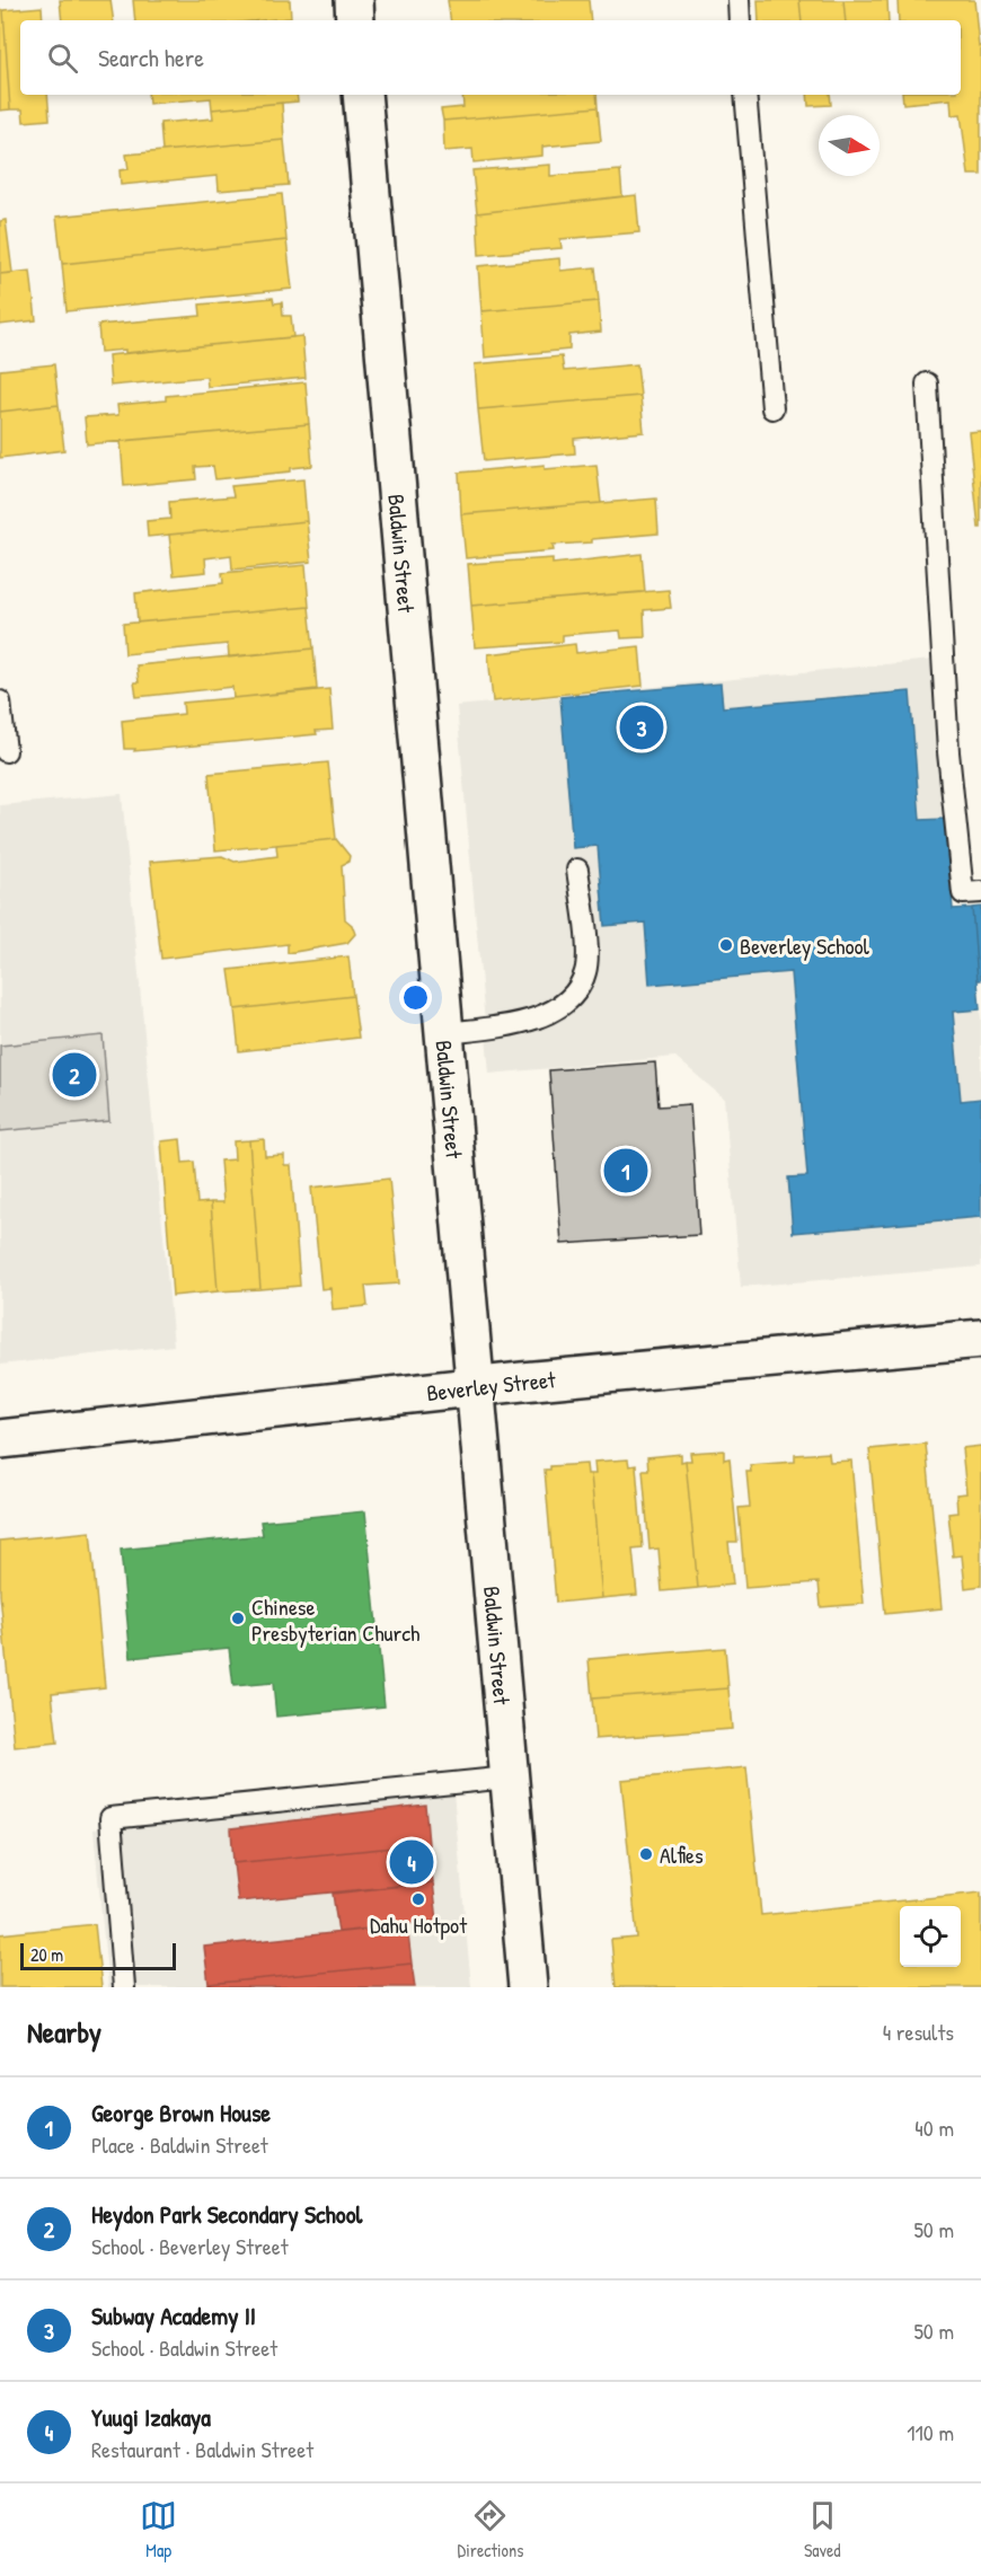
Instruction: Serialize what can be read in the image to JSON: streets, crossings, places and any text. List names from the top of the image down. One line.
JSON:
{"streets":{"street":["Baldwin Street","Beverley Street"]},"crossings":[["Baldwin Street","Beverley Street"]],"places":["Beverley School","Chinese Presbyterian Church","Alfies","Dahu Hotpot"],"scale_bar":"20 m","north":"right","page":{"search":"Search here","pins":["3","2","1","4"],"scale":"20 m","heading":["Nearby","4 results"],"list":[{"mark":"1","name":"George Brown House","note":"Place · Baldwin Street","value":"40 m"},{"mark":"2","name":"Heydon Park Secondary School","note":"School · Beverley Street","value":"50 m"},{"mark":"3","name":"Subway Academy II","note":"School · Baldwin Street","value":"50 m"},{"mark":"4","name":"Yuugi Izakaya","note":"Restaurant · Baldwin Street","value":"110 m"}],"nav":["Map","Directions","Saved"]}}
